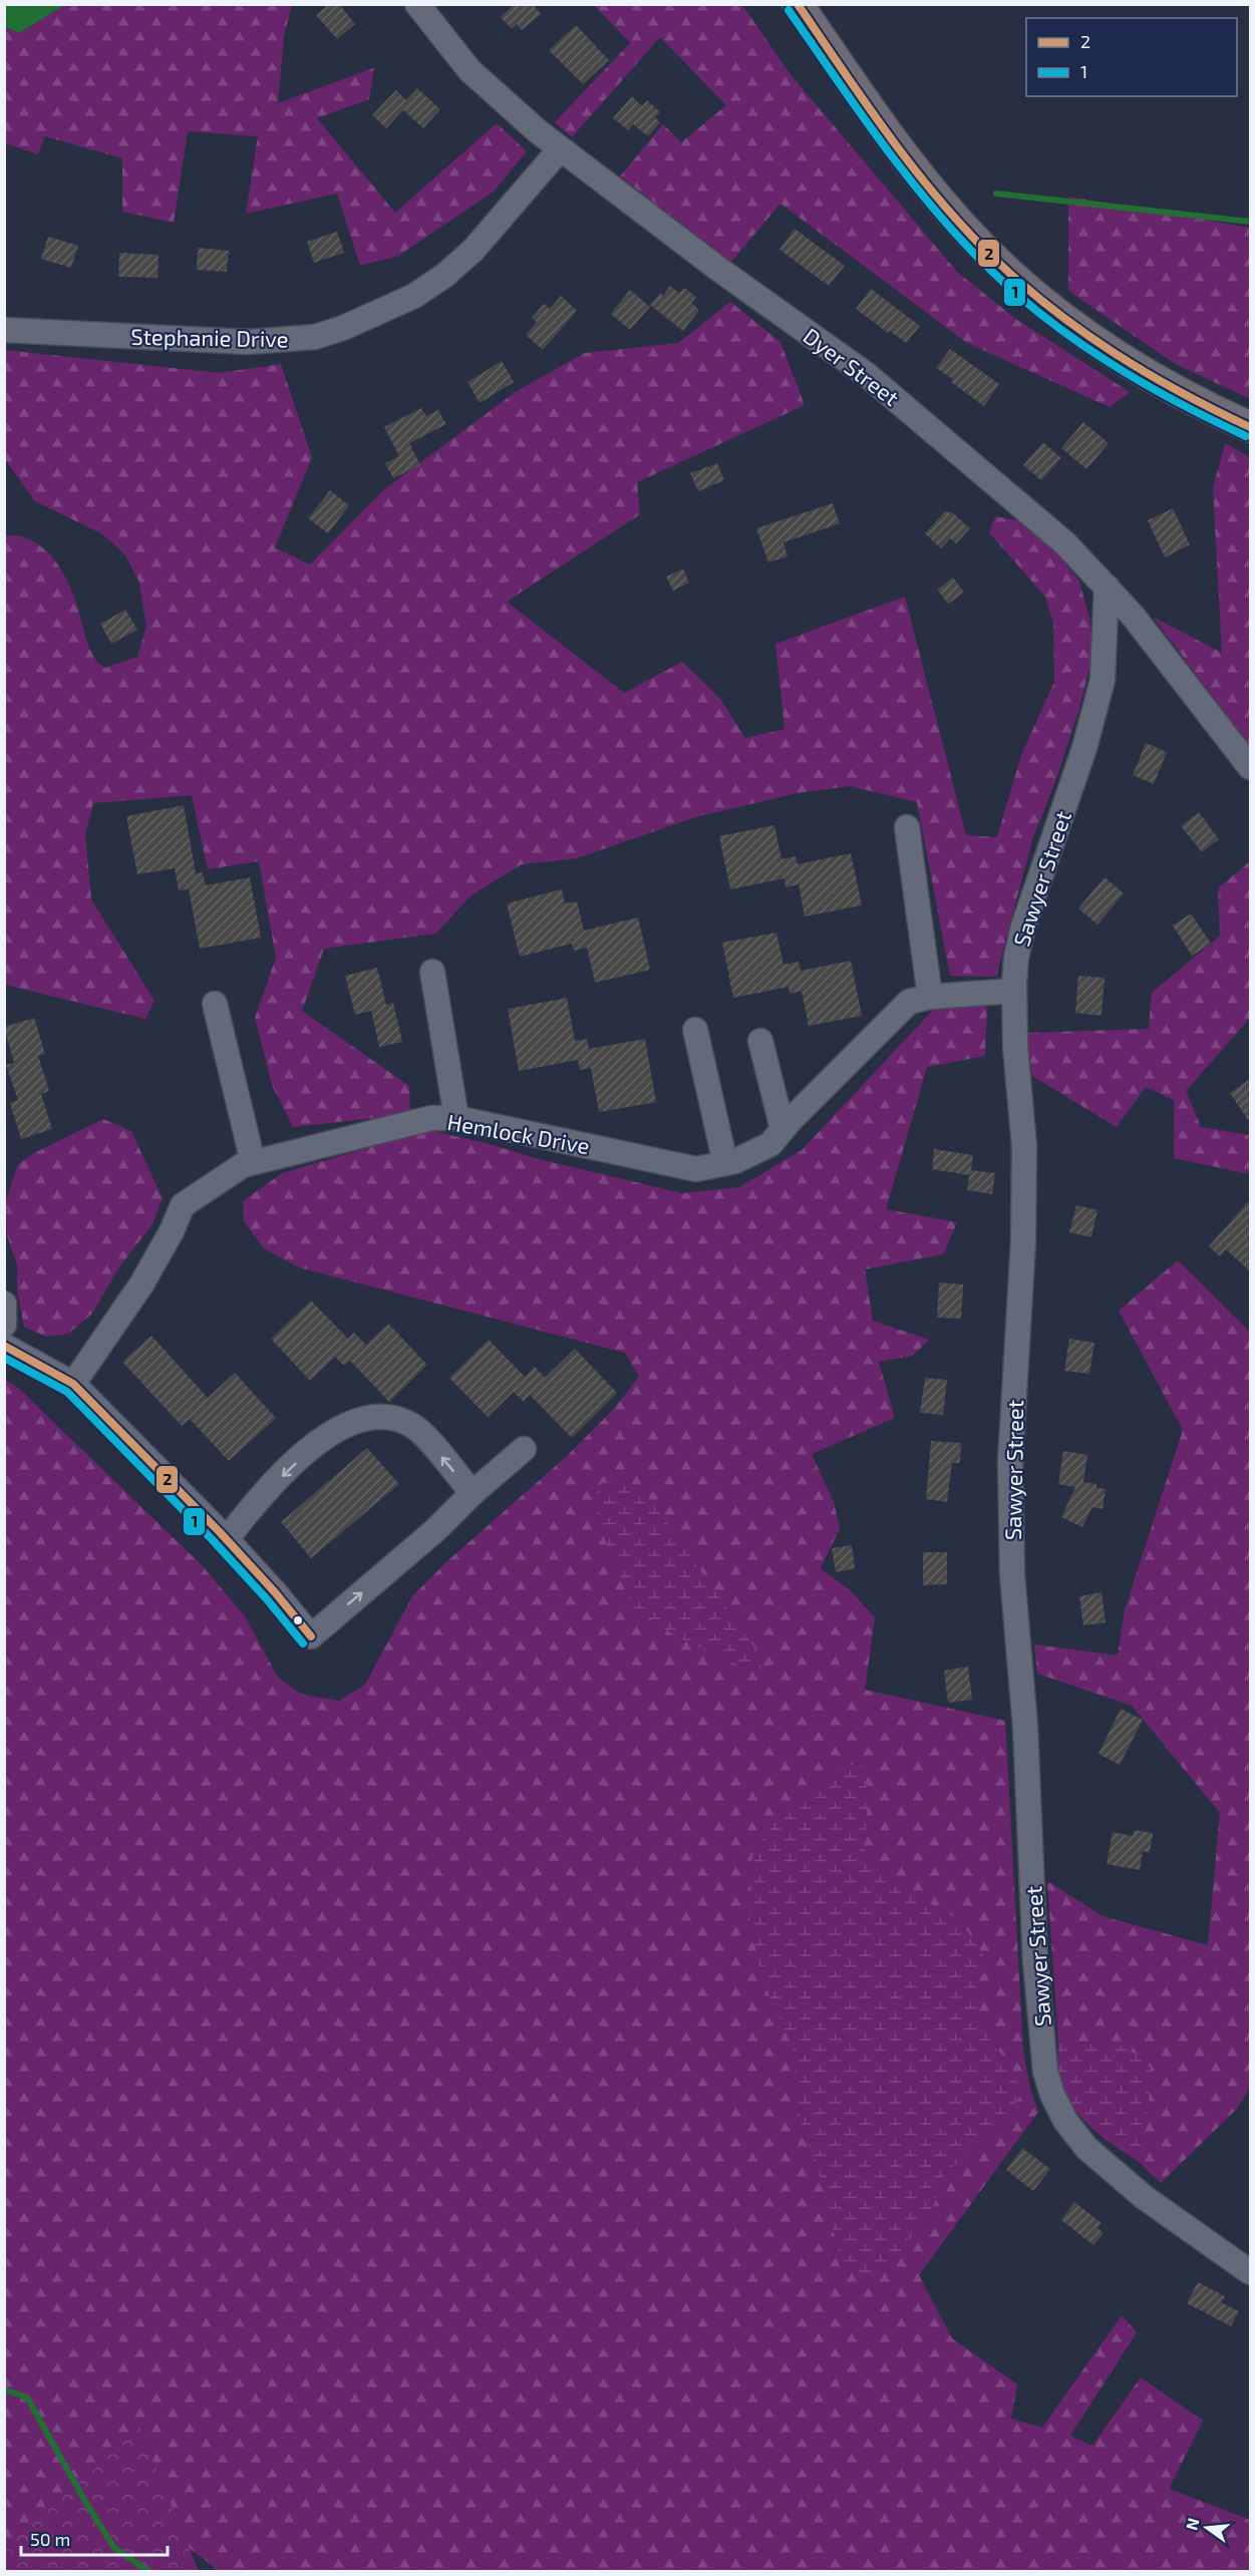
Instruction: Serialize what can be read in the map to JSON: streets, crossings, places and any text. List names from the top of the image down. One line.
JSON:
{"streets":{"street":["Stephanie Drive","Dyer Street","Sawyer Street","Hemlock Drive"]},"crossings":[["Stephanie Drive","Dyer Street"],["Dyer Street","Sawyer Street"],["Sawyer Street","Hemlock Drive"]],"lines":["transit line 2","transit line 1"],"legend":["2","1"],"scale_bar":"50 m","north":"left"}
